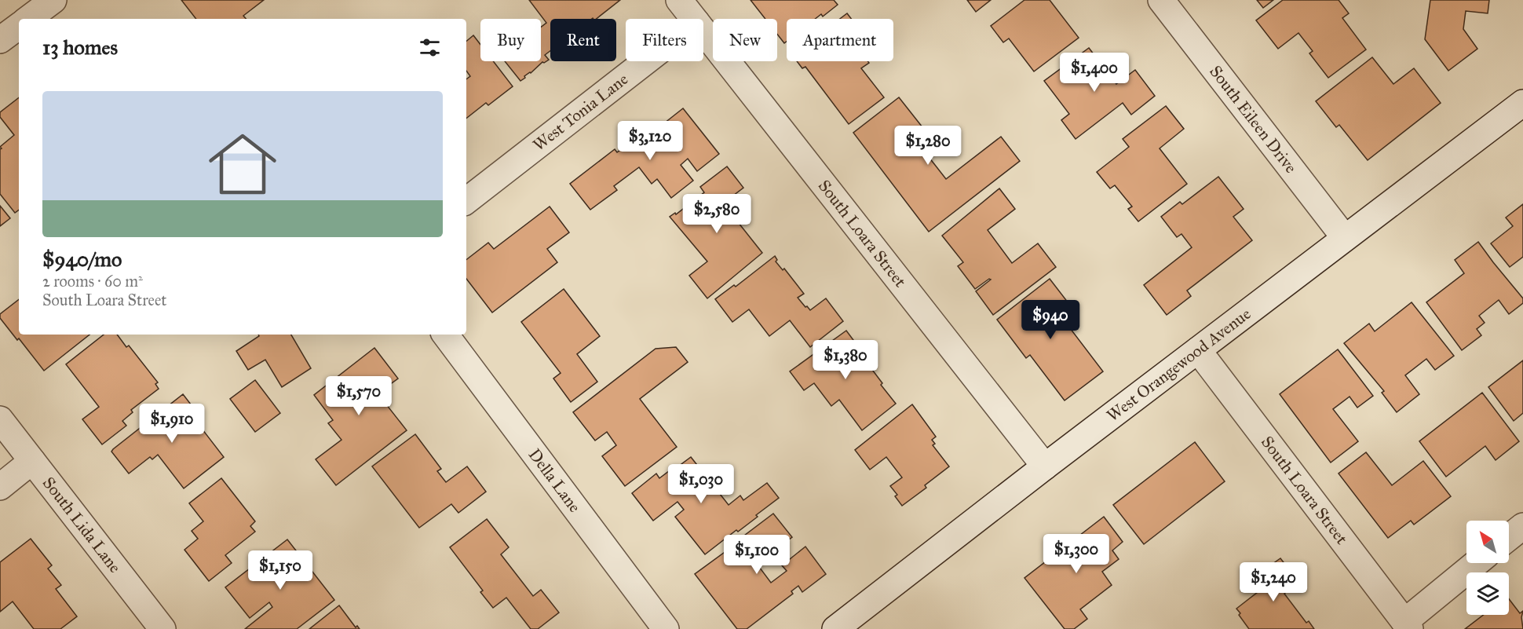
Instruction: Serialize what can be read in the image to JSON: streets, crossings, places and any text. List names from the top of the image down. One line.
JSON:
{"streets":{"street":["West Tonia Lane","South Eileen Drive","South Loara Street","West Orangewood Avenue","Della Lane","South Lida Lane"]},"crossings":[["South Eileen Drive","West Orangewood Avenue"],["South Loara Street","West Orangewood Avenue"]],"north":"top left","page":{"chip":["Buy","Rent","Filters","New","Apartment"],"heading":"13 homes","price":["$1,400","$3,120","$1,280","$2,580","$940","$1,380","$1,570","$1,910","$1,030","$1,300","$1,100","$1,150","$1,240"],"list":[{"name":"$940/mo","note":"2 rooms · 60 m² · South Loara Street"}]}}
